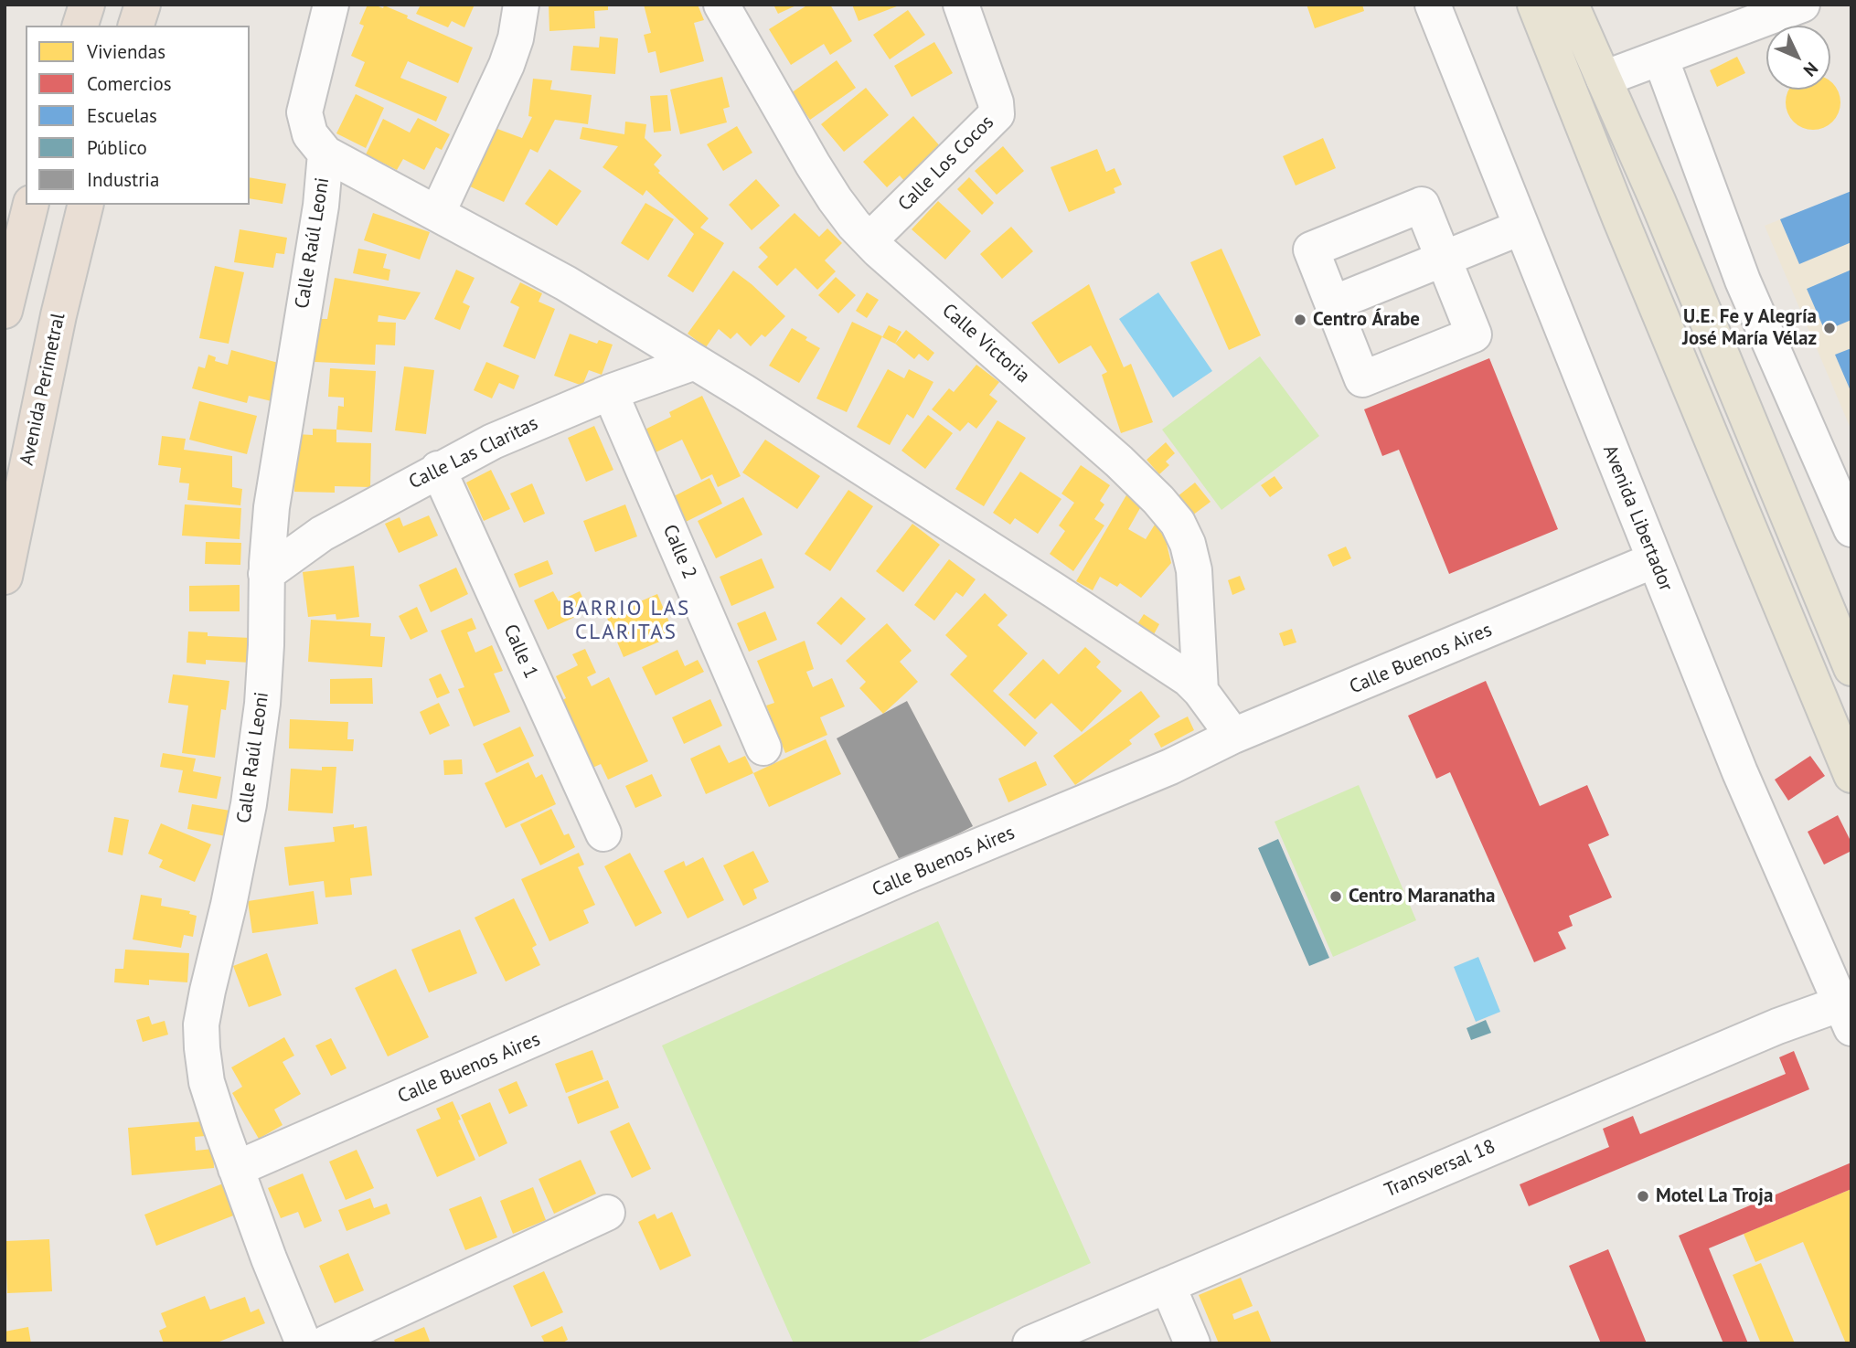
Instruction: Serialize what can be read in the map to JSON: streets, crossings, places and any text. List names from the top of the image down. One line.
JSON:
{"streets":{"highway":["Avenida Perimetral"],"street":["Calle Los Cocos","Calle Raúl Leoni","Calle Victoria","Calle Las Claritas","Avenida Libertador","Calle 2","Calle 1","Calle Buenos Aires","Transversal 18"]},"crossings":[["Calle Los Cocos","Calle Victoria"],["Calle Raúl Leoni","Calle Las Claritas"],["Calle Raúl Leoni","Calle Buenos Aires"],["Calle Las Claritas","Calle 2"],["Calle Las Claritas","Calle 1"],["Avenida Libertador","Calle Buenos Aires"],["Avenida Libertador","Transversal 18"]],"districts":["BARRIO LAS CLARITAS"],"places":["Centro Árabe","U.E. Fe y Alegría José María Vélaz","Centro Maranatha","Motel La Troja"],"legend":["Viviendas","Comercios","Escuelas","Público","Industria"],"north":"bottom right"}
